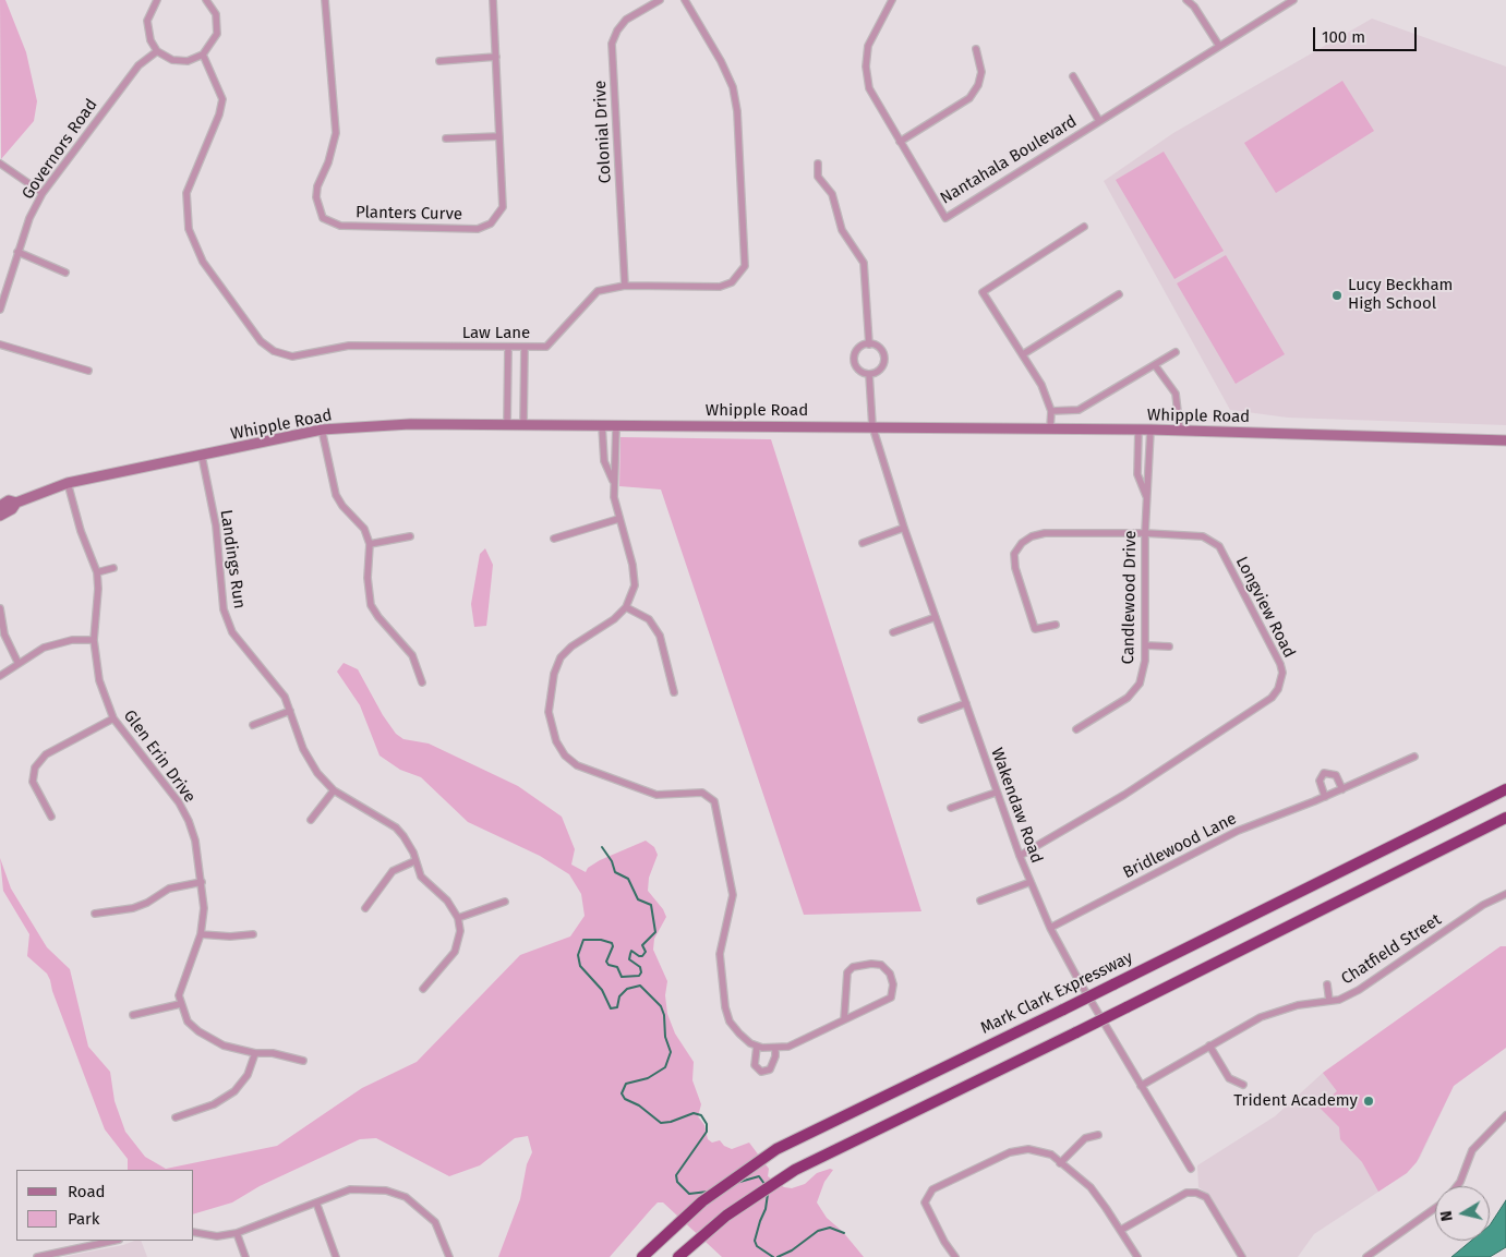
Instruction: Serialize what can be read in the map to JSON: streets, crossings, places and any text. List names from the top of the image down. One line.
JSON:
{"streets":{"highway":["Mark Clark Expressway"],"main road":["Whipple Road"],"street":["Colonial Drive","Governors Road","Nantahala Boulevard","Planters Curve","Law Lane","Landings Run","Candlewood Drive","Longview Road","Glen Erin Drive","Wakendaw Road","Bridlewood Lane","Chatfield Street"]},"crossings":[["Colonial Drive","Law Lane"],["Whipple Road","Landings Run"],["Whipple Road","Candlewood Drive"],["Whipple Road","Glen Erin Drive"],["Whipple Road","Wakendaw Road"],["Candlewood Drive","Longview Road"],["Longview Road","Wakendaw Road"],["Wakendaw Road","Bridlewood Lane"],["Wakendaw Road","Chatfield Street"]],"places":["Lucy Beckham High School","Trident Academy"],"legend":["Road","Park"],"scale_bar":"100 m","north":"left"}
